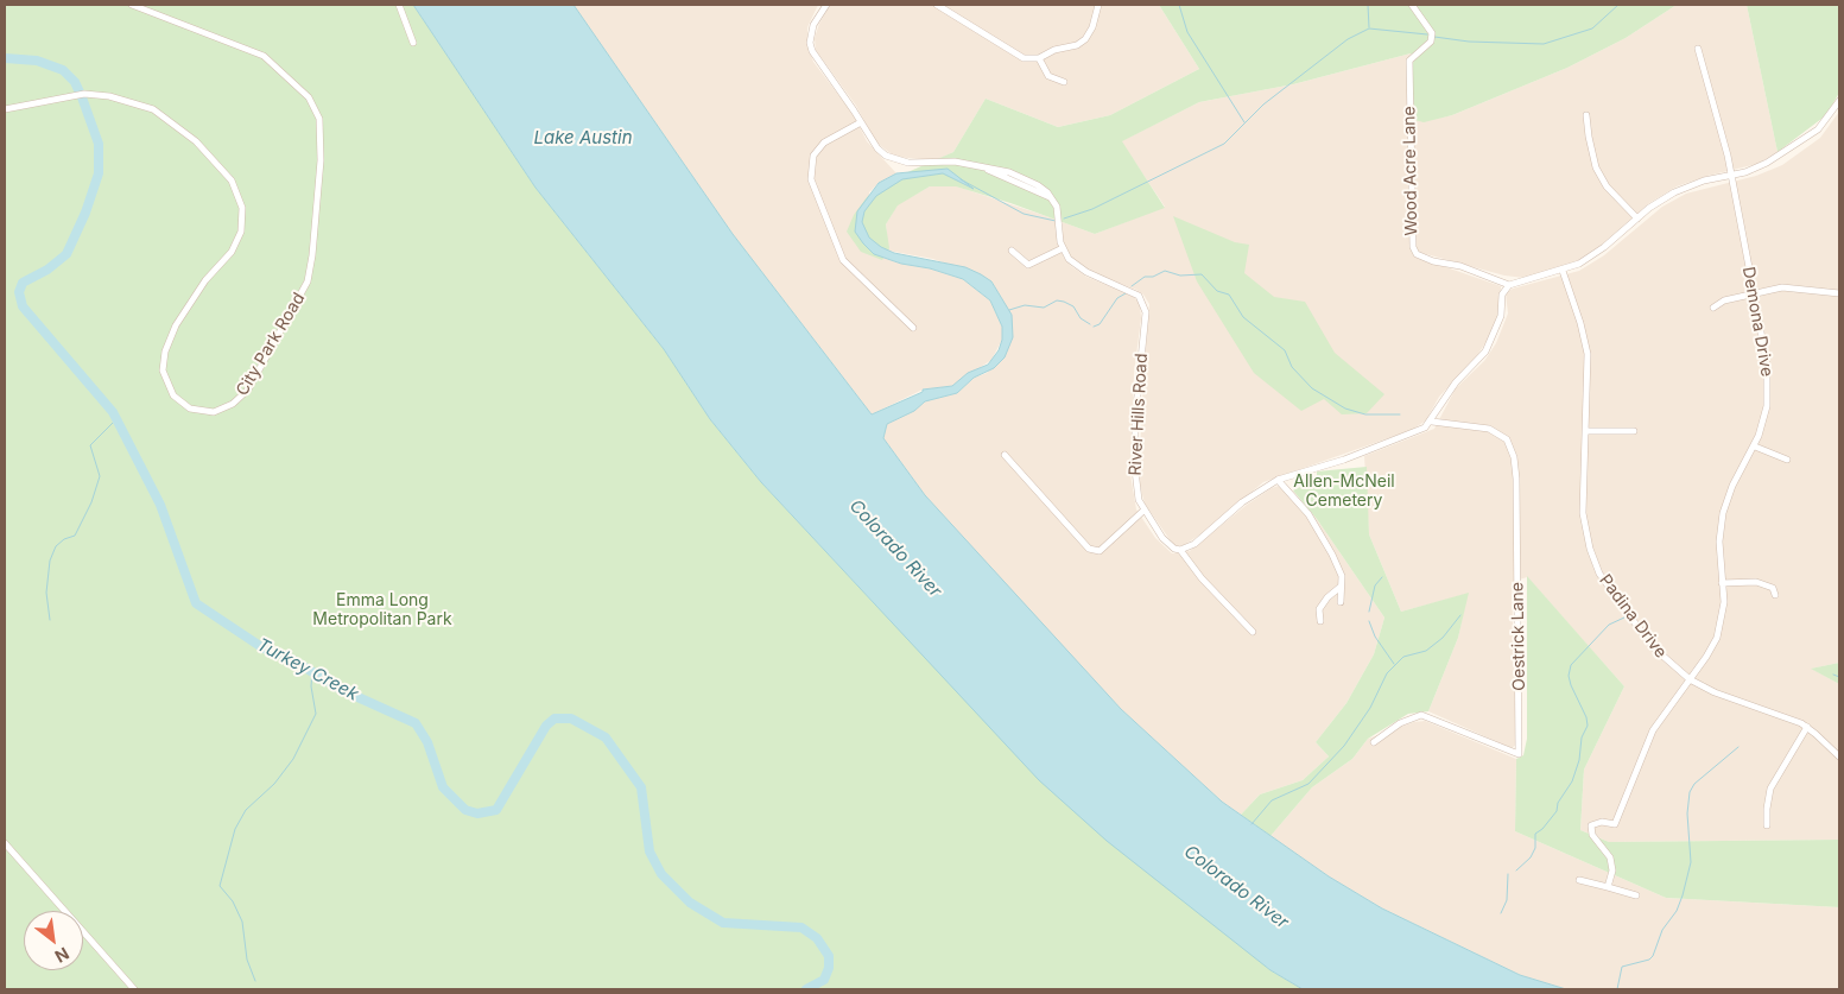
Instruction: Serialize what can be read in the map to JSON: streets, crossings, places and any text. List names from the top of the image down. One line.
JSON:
{"streets":{"street":["Wood Acre Lane","Demona Drive","City Park Road","River Hills Road","Padina Drive","Oestrick Lane"]},"crossings":[["Demona Drive","Padina Drive"]],"water":["Lake Austin","Colorado River","Turkey Creek"],"parks":["Allen-McNeil Cemetery","Emma Long Metropolitan Park"],"north":"bottom right"}
